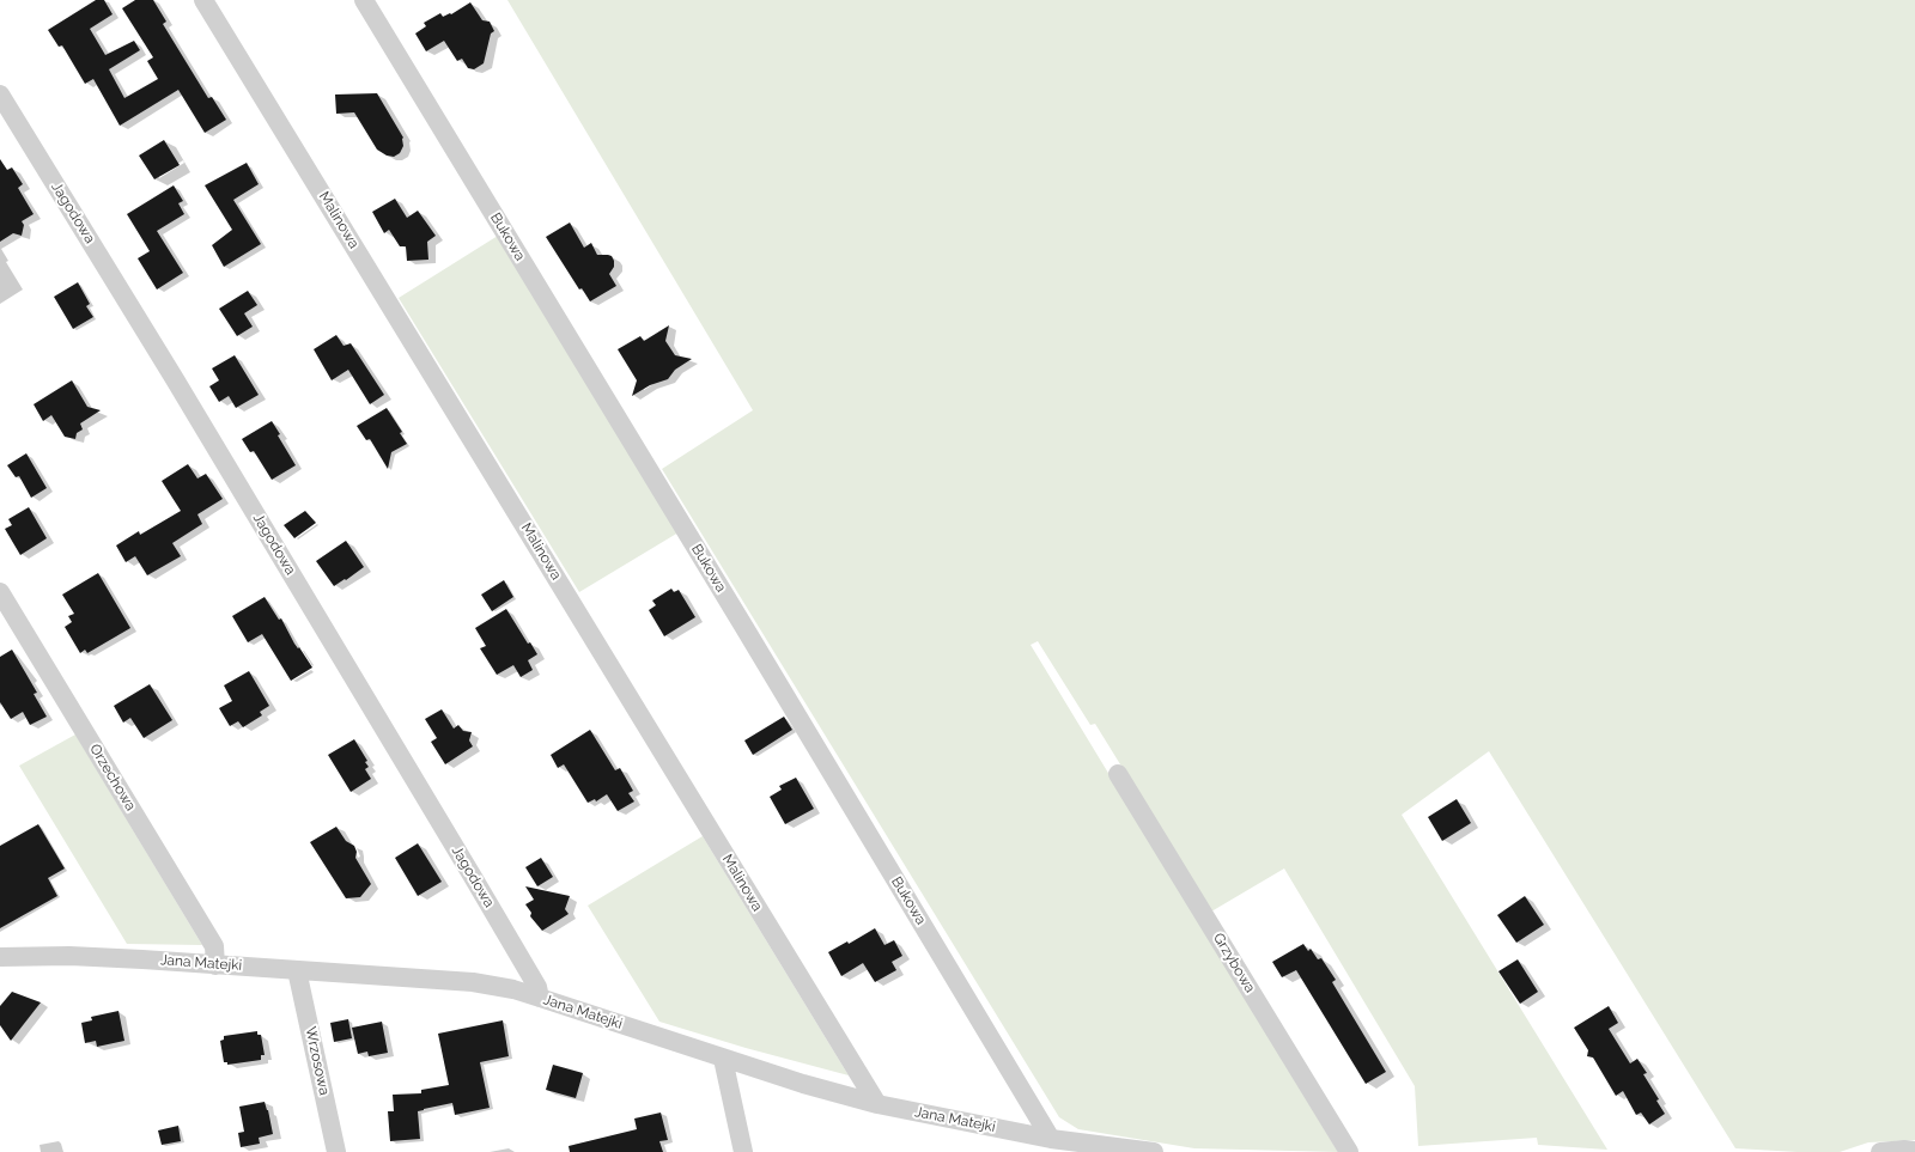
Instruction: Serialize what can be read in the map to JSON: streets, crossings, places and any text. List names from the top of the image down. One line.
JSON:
{"streets":{"street":["Jagodowa","Malinowa","Bukowa","Orzechowa","Jana Matejki","Grzybowa","Wrzosowa"]},"crossings":[["Jagodowa","Jana Matejki"],["Malinowa","Jana Matejki"],["Bukowa","Jana Matejki"],["Orzechowa","Jana Matejki"],["Jana Matejki","Wrzosowa"]]}
